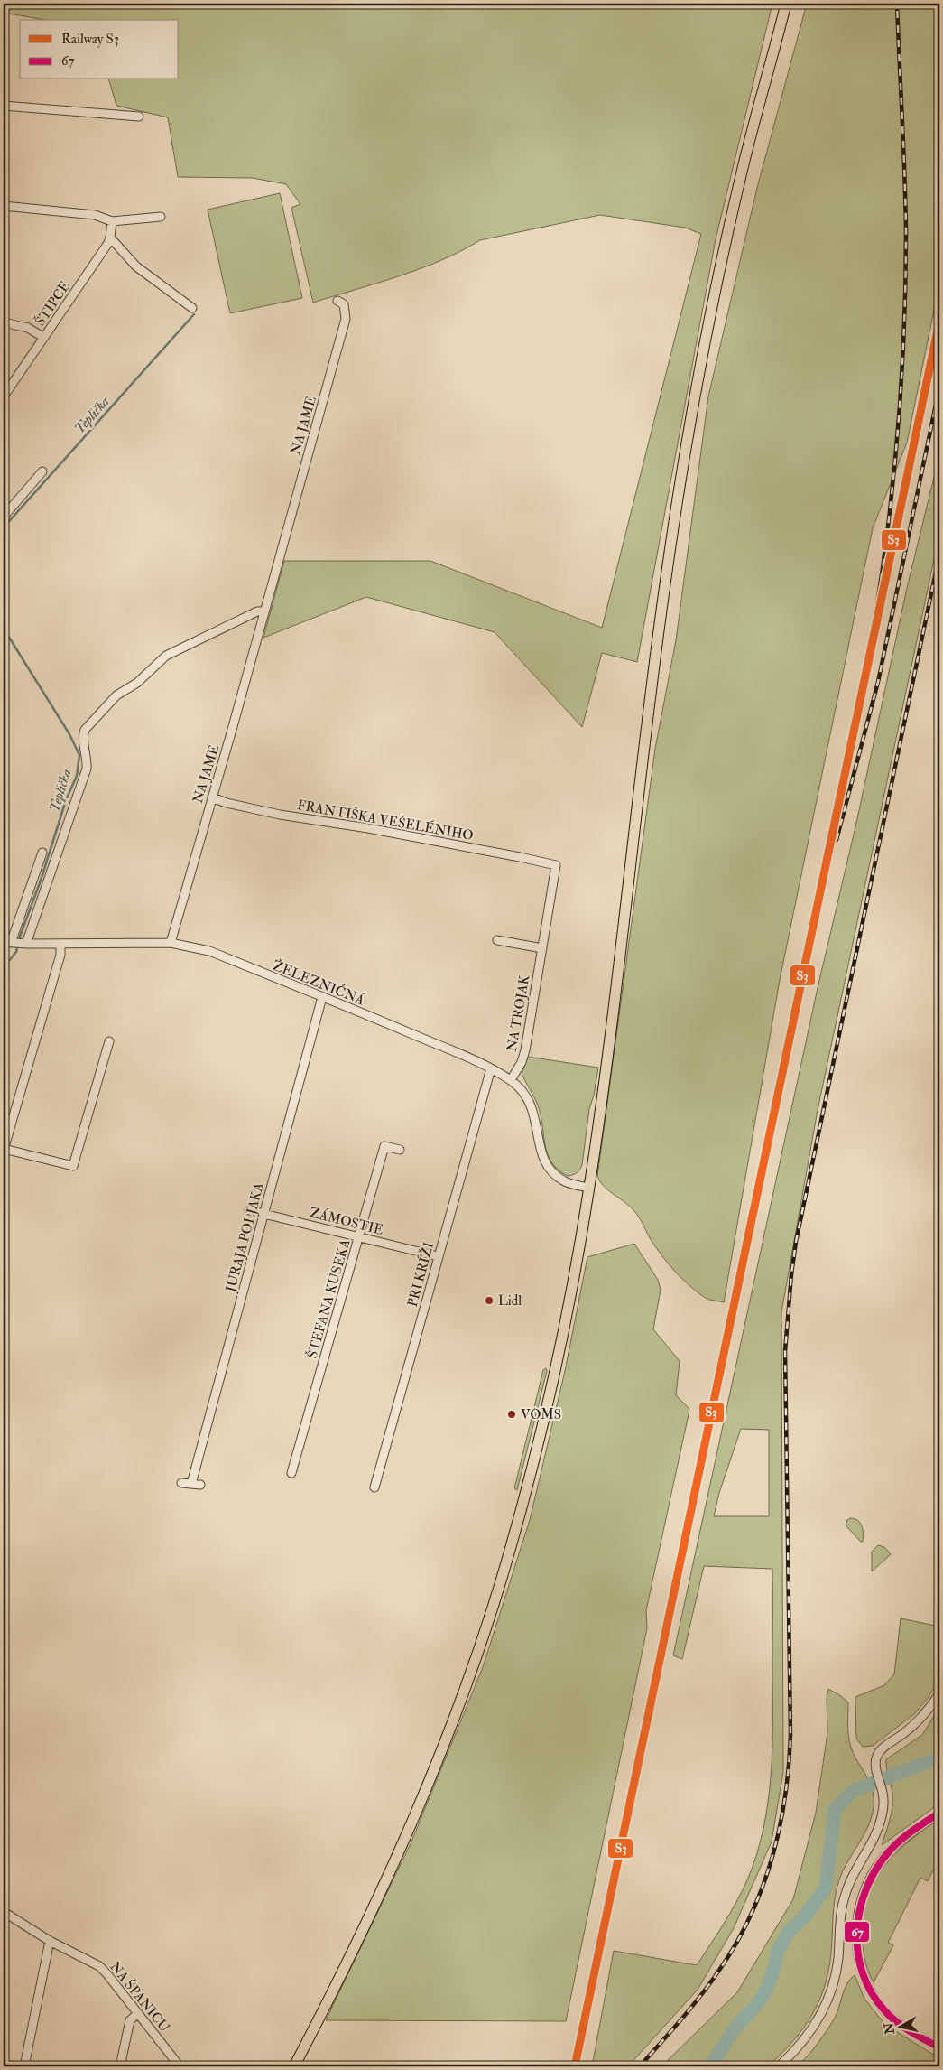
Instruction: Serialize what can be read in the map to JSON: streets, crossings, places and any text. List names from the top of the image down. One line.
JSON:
{"streets":{"street":["ŠTIPCE","NA JAME","FRANTIŠKA VEŠELÉNIHO","ŽELEZNIČNÁ","NA TROJAK","ZÁMOSTIE","JURAJA POLJAKA","PRI KRÍŽI","ŠTEFANA KÚSEKA","NA ŠPANICU"]},"crossings":[["NA JAME","FRANTIŠKA VEŠELÉNIHO"],["NA JAME","ŽELEZNIČNÁ"],["FRANTIŠKA VEŠELÉNIHO","NA TROJAK"],["ŽELEZNIČNÁ","NA TROJAK"],["ŽELEZNIČNÁ","JURAJA POLJAKA"],["ŽELEZNIČNÁ","PRI KRÍŽI"],["ZÁMOSTIE","JURAJA POLJAKA"],["ZÁMOSTIE","PRI KRÍŽI"],["ZÁMOSTIE","ŠTEFANA KÚSEKA"]],"water":["Teplička"],"places":["Lidl","VOMS"],"lines":["rail line S3","transit line 67"],"legend":["Railway S3","67"],"north":"left"}
